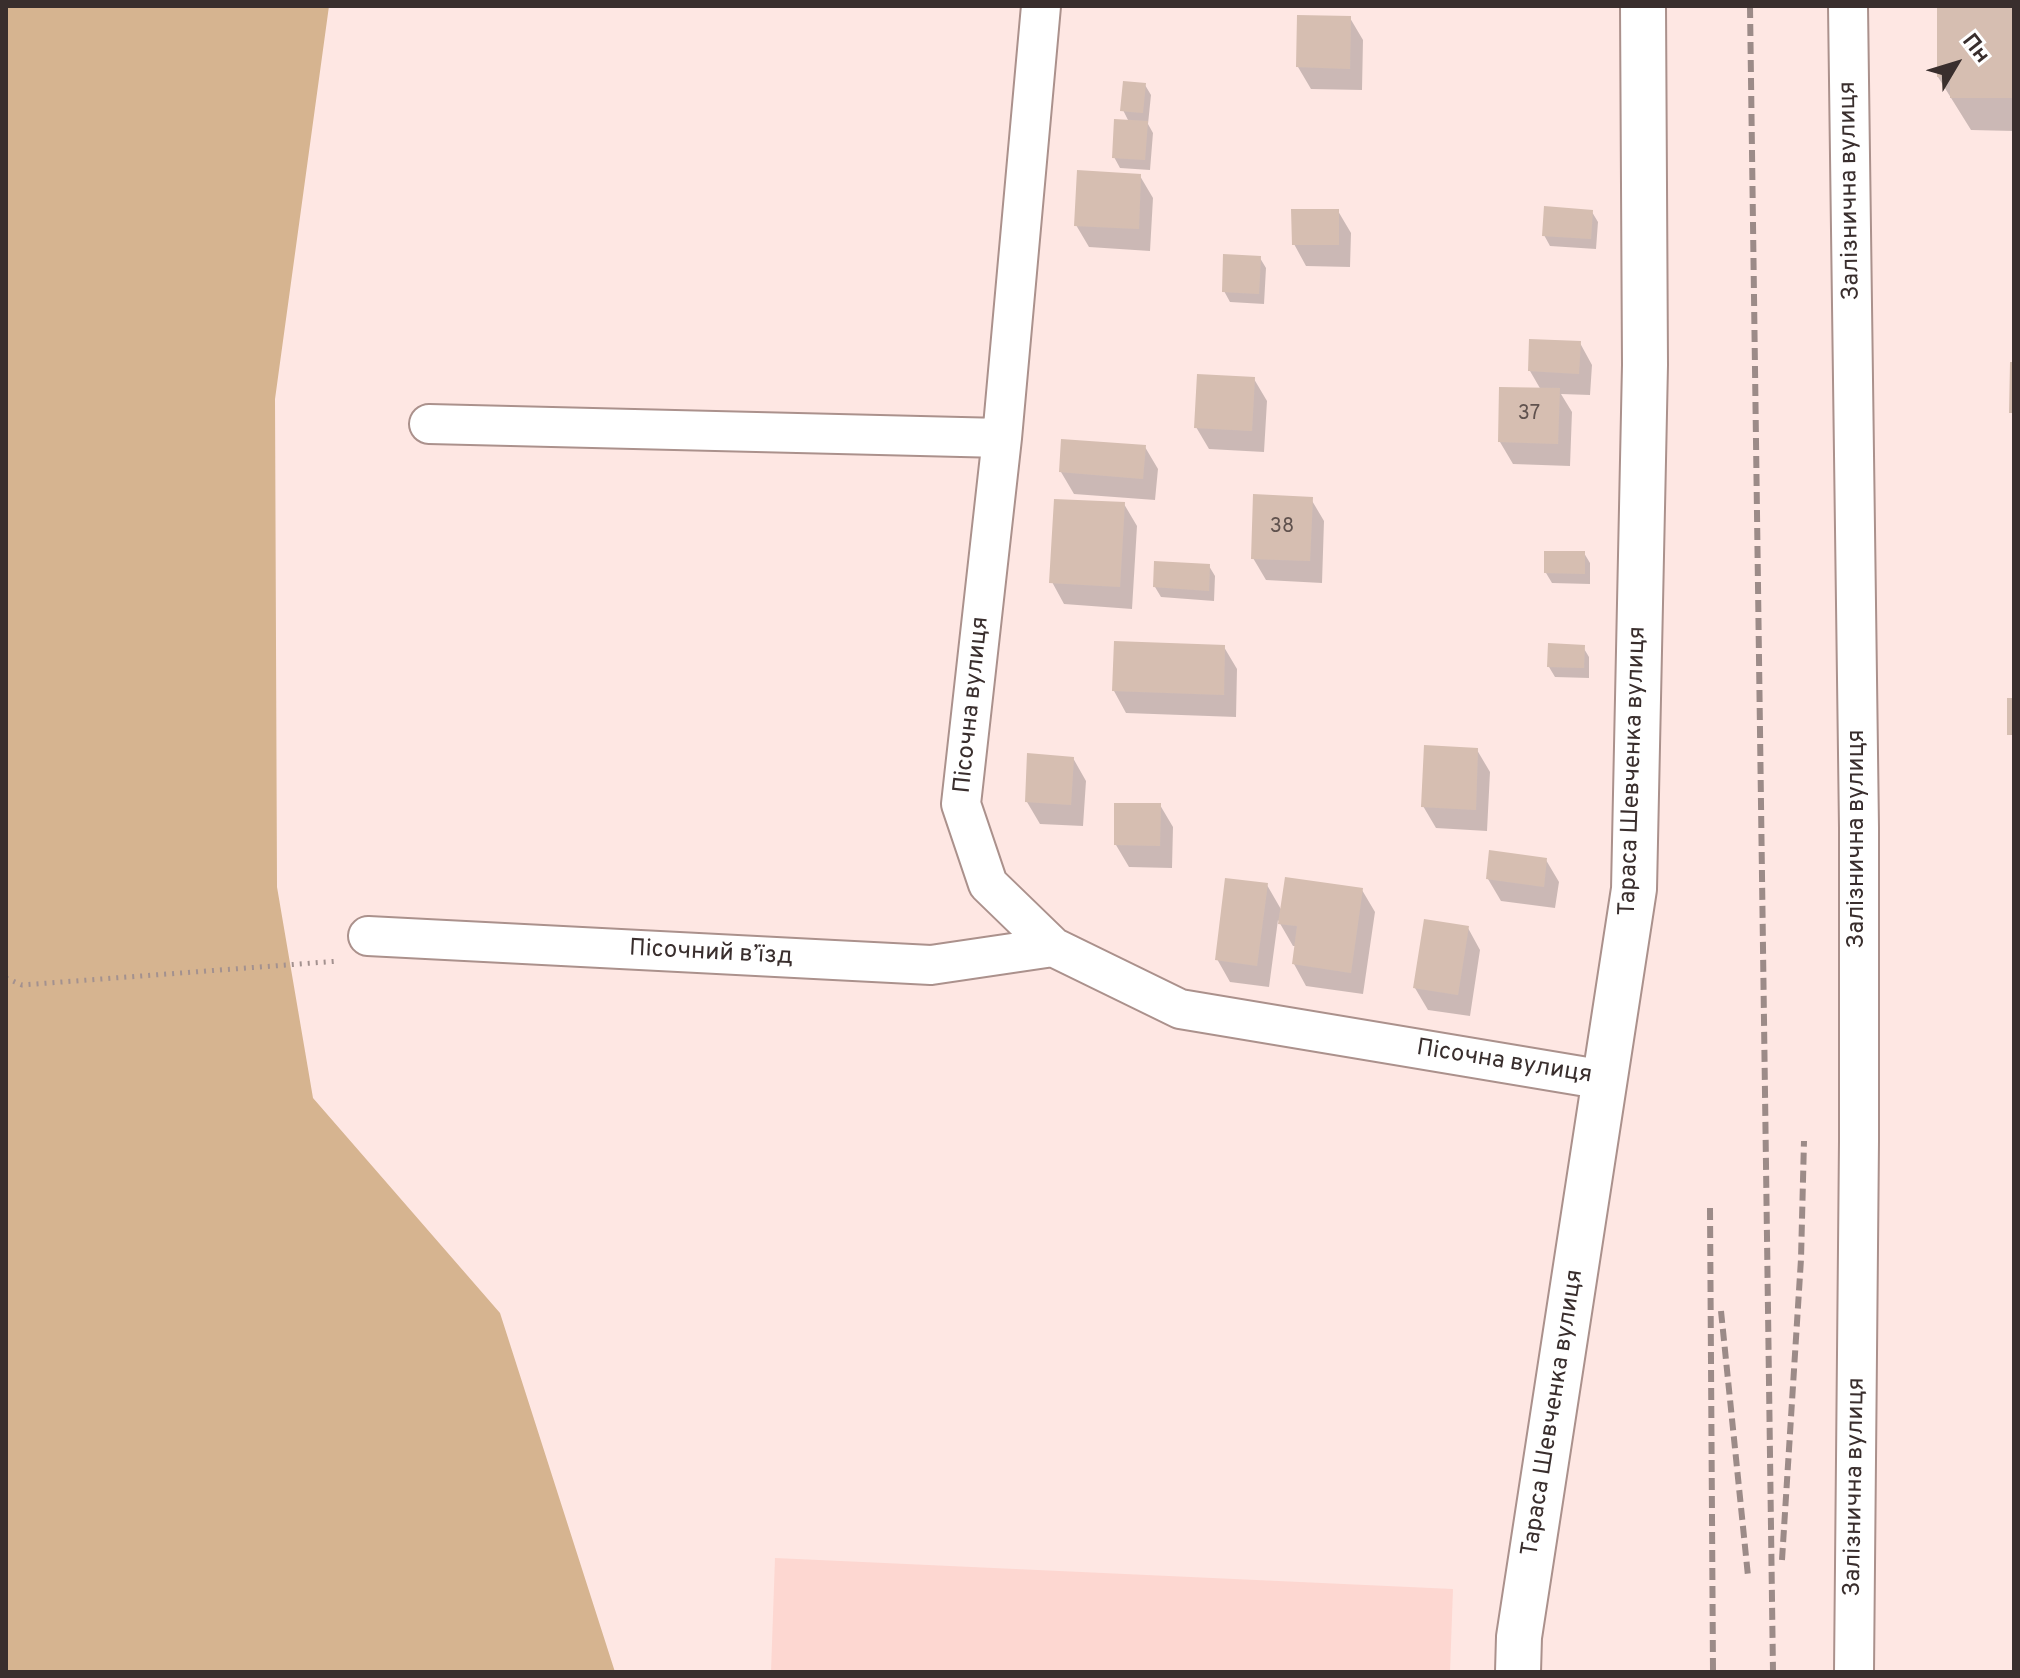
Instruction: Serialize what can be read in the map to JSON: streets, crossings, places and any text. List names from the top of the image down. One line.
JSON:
{"streets":{"street":["Залізнична вулиця","Пісочна вулиця","Тараса Шевченка вулиця","Пісочний в’їзд"]},"crossings":[["Пісочна вулиця","Тараса Шевченка вулиця"],["Пісочна вулиця","Пісочний в’їзд"]],"house_numbers":["37","38"],"north":"top right"}
